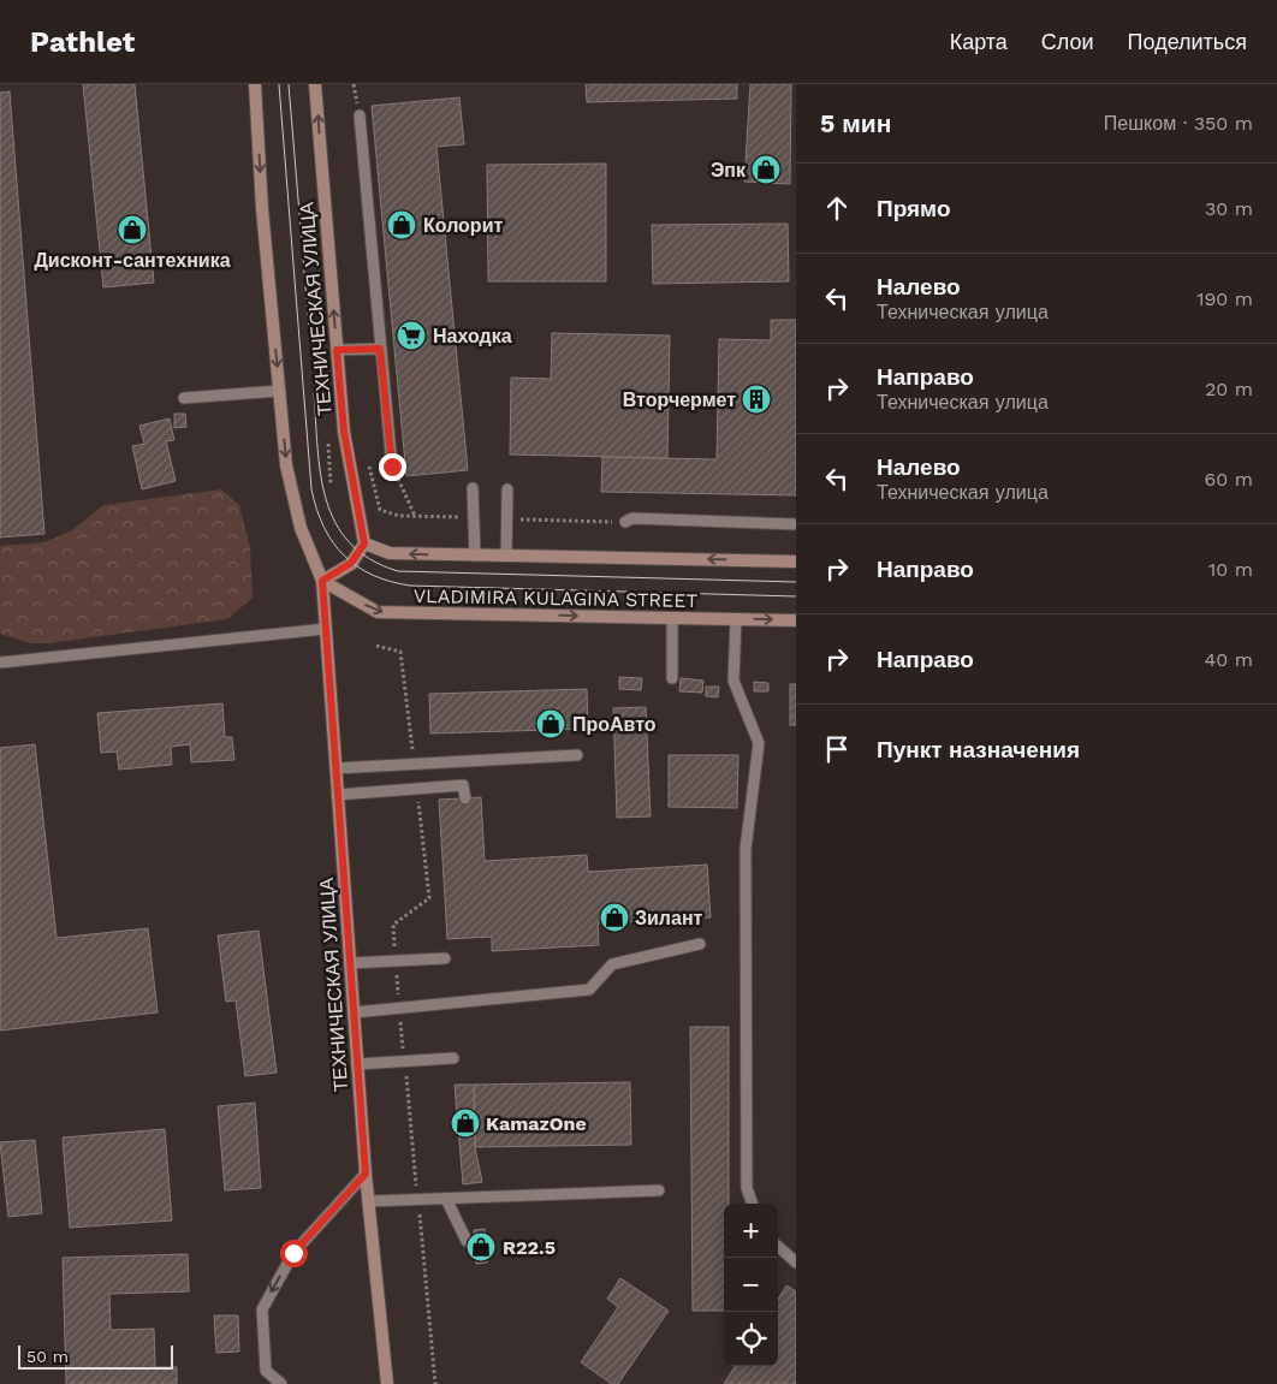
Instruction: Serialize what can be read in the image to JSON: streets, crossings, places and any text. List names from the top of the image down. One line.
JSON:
{"streets":{"main road":["ТЕХНИЧЕСКАЯ УЛИЦА","VLADIMIRA KULAGINA STREET"]},"crossings":[["ТЕХНИЧЕСКАЯ УЛИЦА","VLADIMIRA KULAGINA STREET"]],"places":{"shop":["Эпк","Колорит","Дисконт-сантехника","ПроАвто","Зилант","KamazOne","R22.5"],"supermarket":["Находка"],"building":["Вторчермет"]},"scale_bar":"50 m","page":{"header":"Pathlet","nav":["Карта","Слои","Поделиться"],"heading":["5 мин","Пешком · 350 m"],"list":[["Прямо","30 m"],["Налево","Техническая улица","190 m"],["Направо","Техническая улица","20 m"],["Налево","Техническая улица","60 m"],["Направо","10 m"],["Направо","40 m"],"Пункт назначения"],"map_buttons":["+","−"],"scale":"50 m"}}
